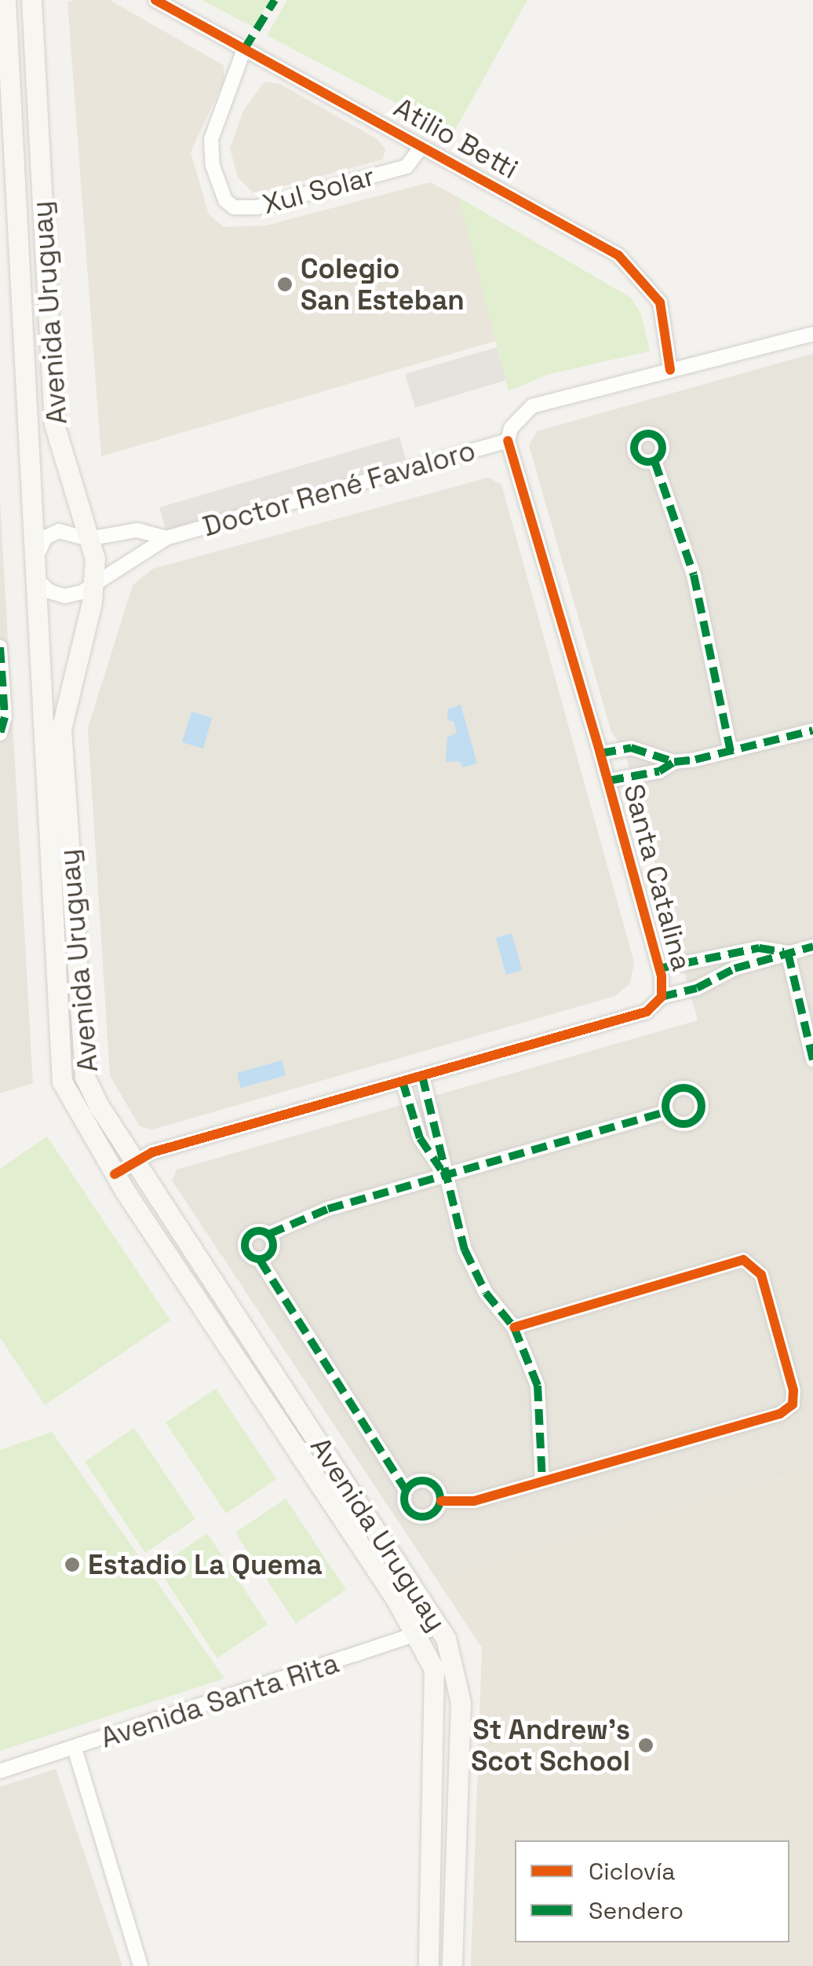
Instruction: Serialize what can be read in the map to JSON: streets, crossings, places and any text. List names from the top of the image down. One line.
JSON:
{"streets":{"main road":["Avenida Uruguay"],"street":["Atilio Betti","Xul Solar","Doctor René Favaloro","Santa Catalina","Avenida Santa Rita"]},"crossings":[["Atilio Betti","Xul Solar"],["Atilio Betti","Doctor René Favaloro"],["Avenida Uruguay","Santa Catalina"],["Avenida Uruguay","Avenida Santa Rita"],["Doctor René Favaloro","Santa Catalina"]],"places":["Colegio San Esteban","Estadio La Quema","St Andrew's Scot School"],"legend":["Ciclovía","Sendero"]}
